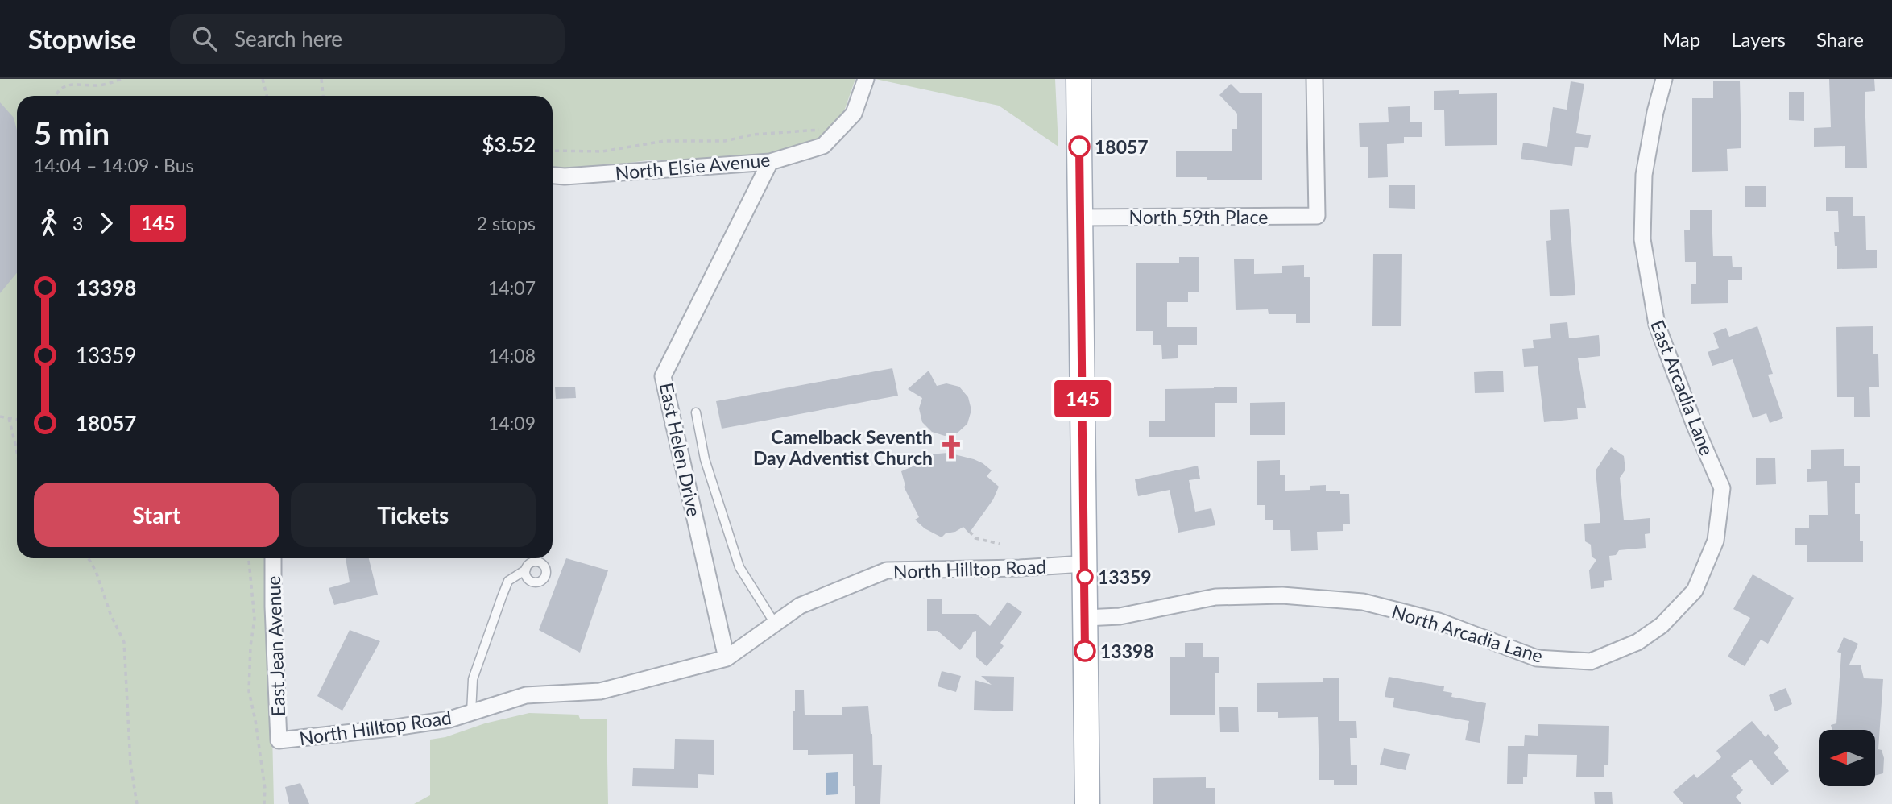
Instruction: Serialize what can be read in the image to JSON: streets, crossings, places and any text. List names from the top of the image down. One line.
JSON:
{"streets":{"street":["North Elsie Avenue","North 59th Place","East Arcadia Lane","East Helen Drive","North Hilltop Road","North Arcadia Lane","East Jean Avenue"]},"crossings":[["North Elsie Avenue","East Helen Drive"],["East Arcadia Lane","North Arcadia Lane"],["East Helen Drive","North Hilltop Road"],["North Hilltop Road","East Jean Avenue"]],"places":{"other":["18057","13359","13398"],"church":["Camelback Seventh Day Adventist Church"]},"lines":["bus line 145"],"north":"left","page":{"header":"Stopwise","search":"Search here","nav":["Map","Layers","Share"],"on_map":"145","heading":["5 min","14:04 – 14:09 · Bus","$3.52"],"legs":["3","145","2 stops"],"list":[{"name":"13398","value":"14:07"},{"name":"13359","value":"14:08"},{"name":"18057","value":"14:09"}],"buttons":["Start","Tickets"]}}
